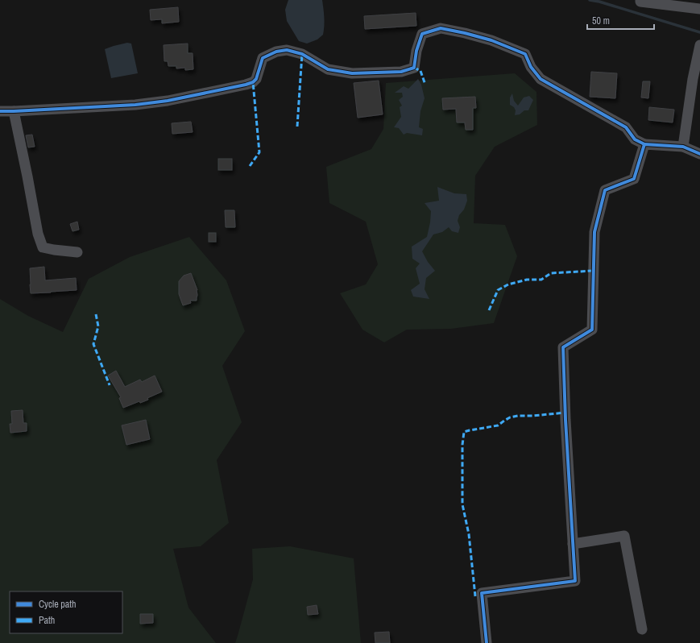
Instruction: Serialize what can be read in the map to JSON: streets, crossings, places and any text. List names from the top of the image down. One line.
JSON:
{"legend":["Cycle path","Path"],"scale_bar":"50 m"}
